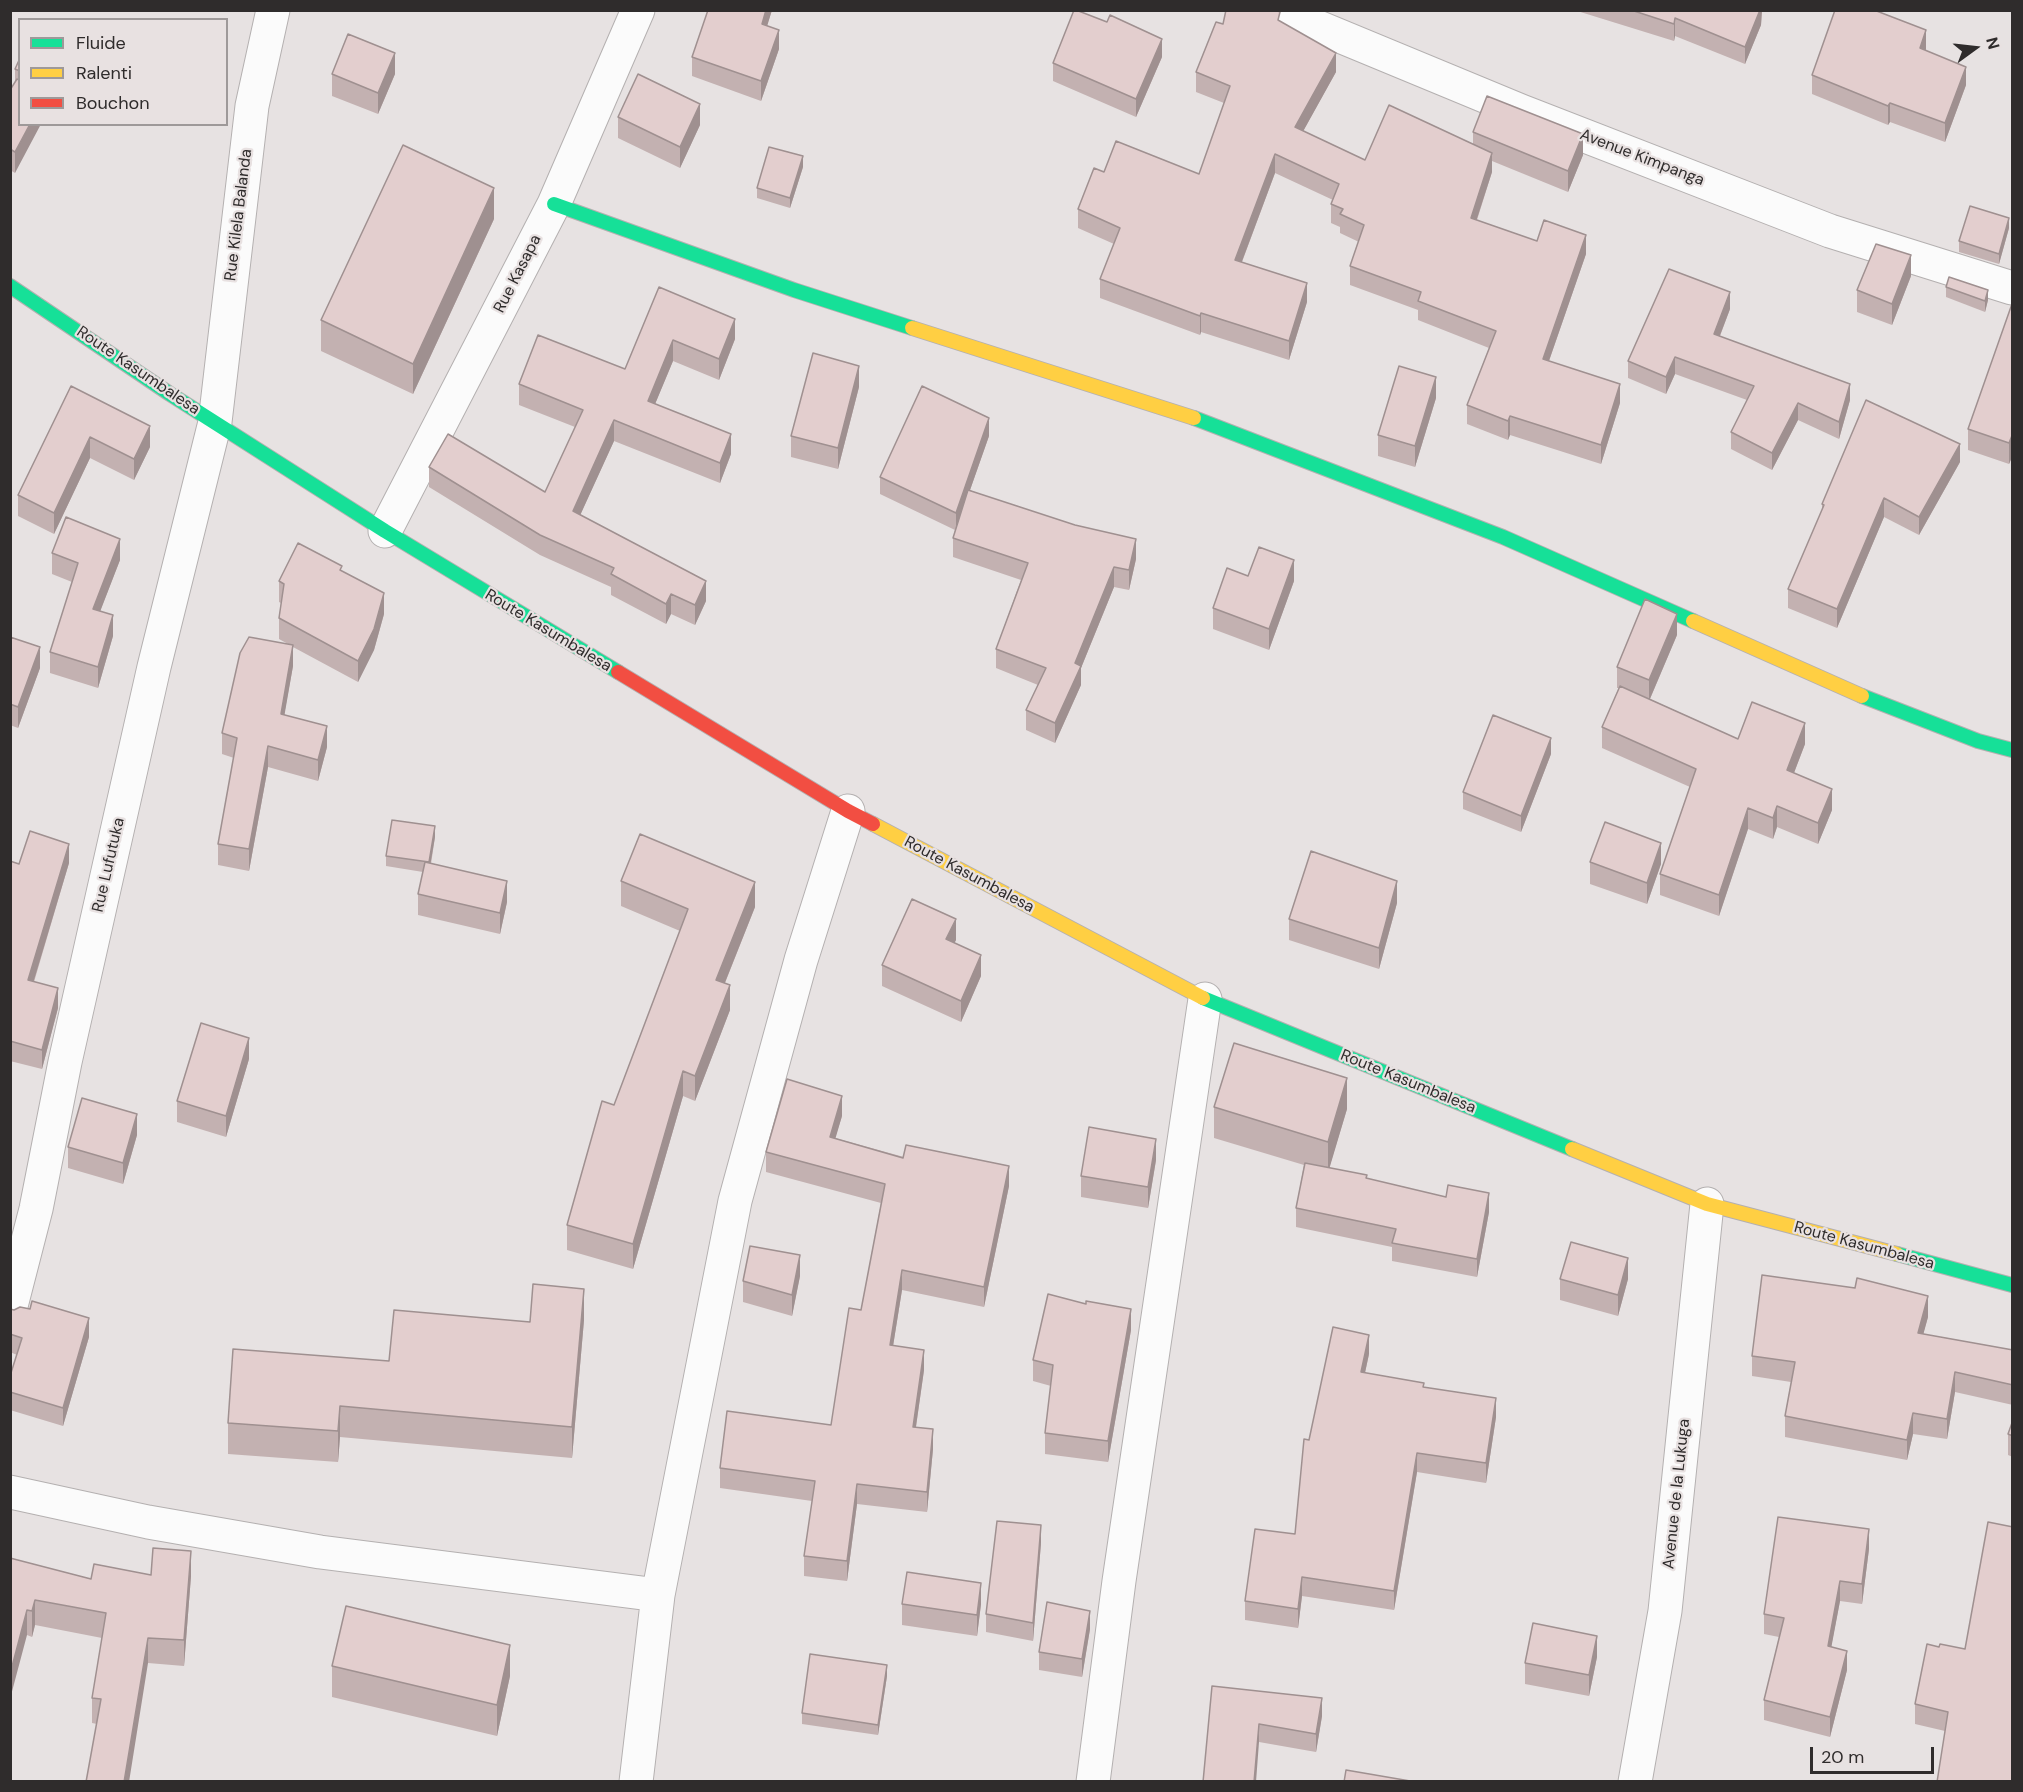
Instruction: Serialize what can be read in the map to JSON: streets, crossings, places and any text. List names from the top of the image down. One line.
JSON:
{"streets":{"main road":["Route Kasumbalesa"],"street":["Avenue Kimpanga","Rue Kilela Balanda","Rue Kasapa","Rue Lufutuka","Avenue de la Lukuga"]},"crossings":[["Rue Kilela Balanda","Route Kasumbalesa"],["Rue Kilela Balanda","Rue Lufutuka"],["Rue Kasapa","Route Kasumbalesa"],["Route Kasumbalesa","Rue Lufutuka"],["Route Kasumbalesa","Avenue de la Lukuga"]],"legend":["Fluide","Ralenti","Bouchon"],"scale_bar":"20 m","north":"right"}
